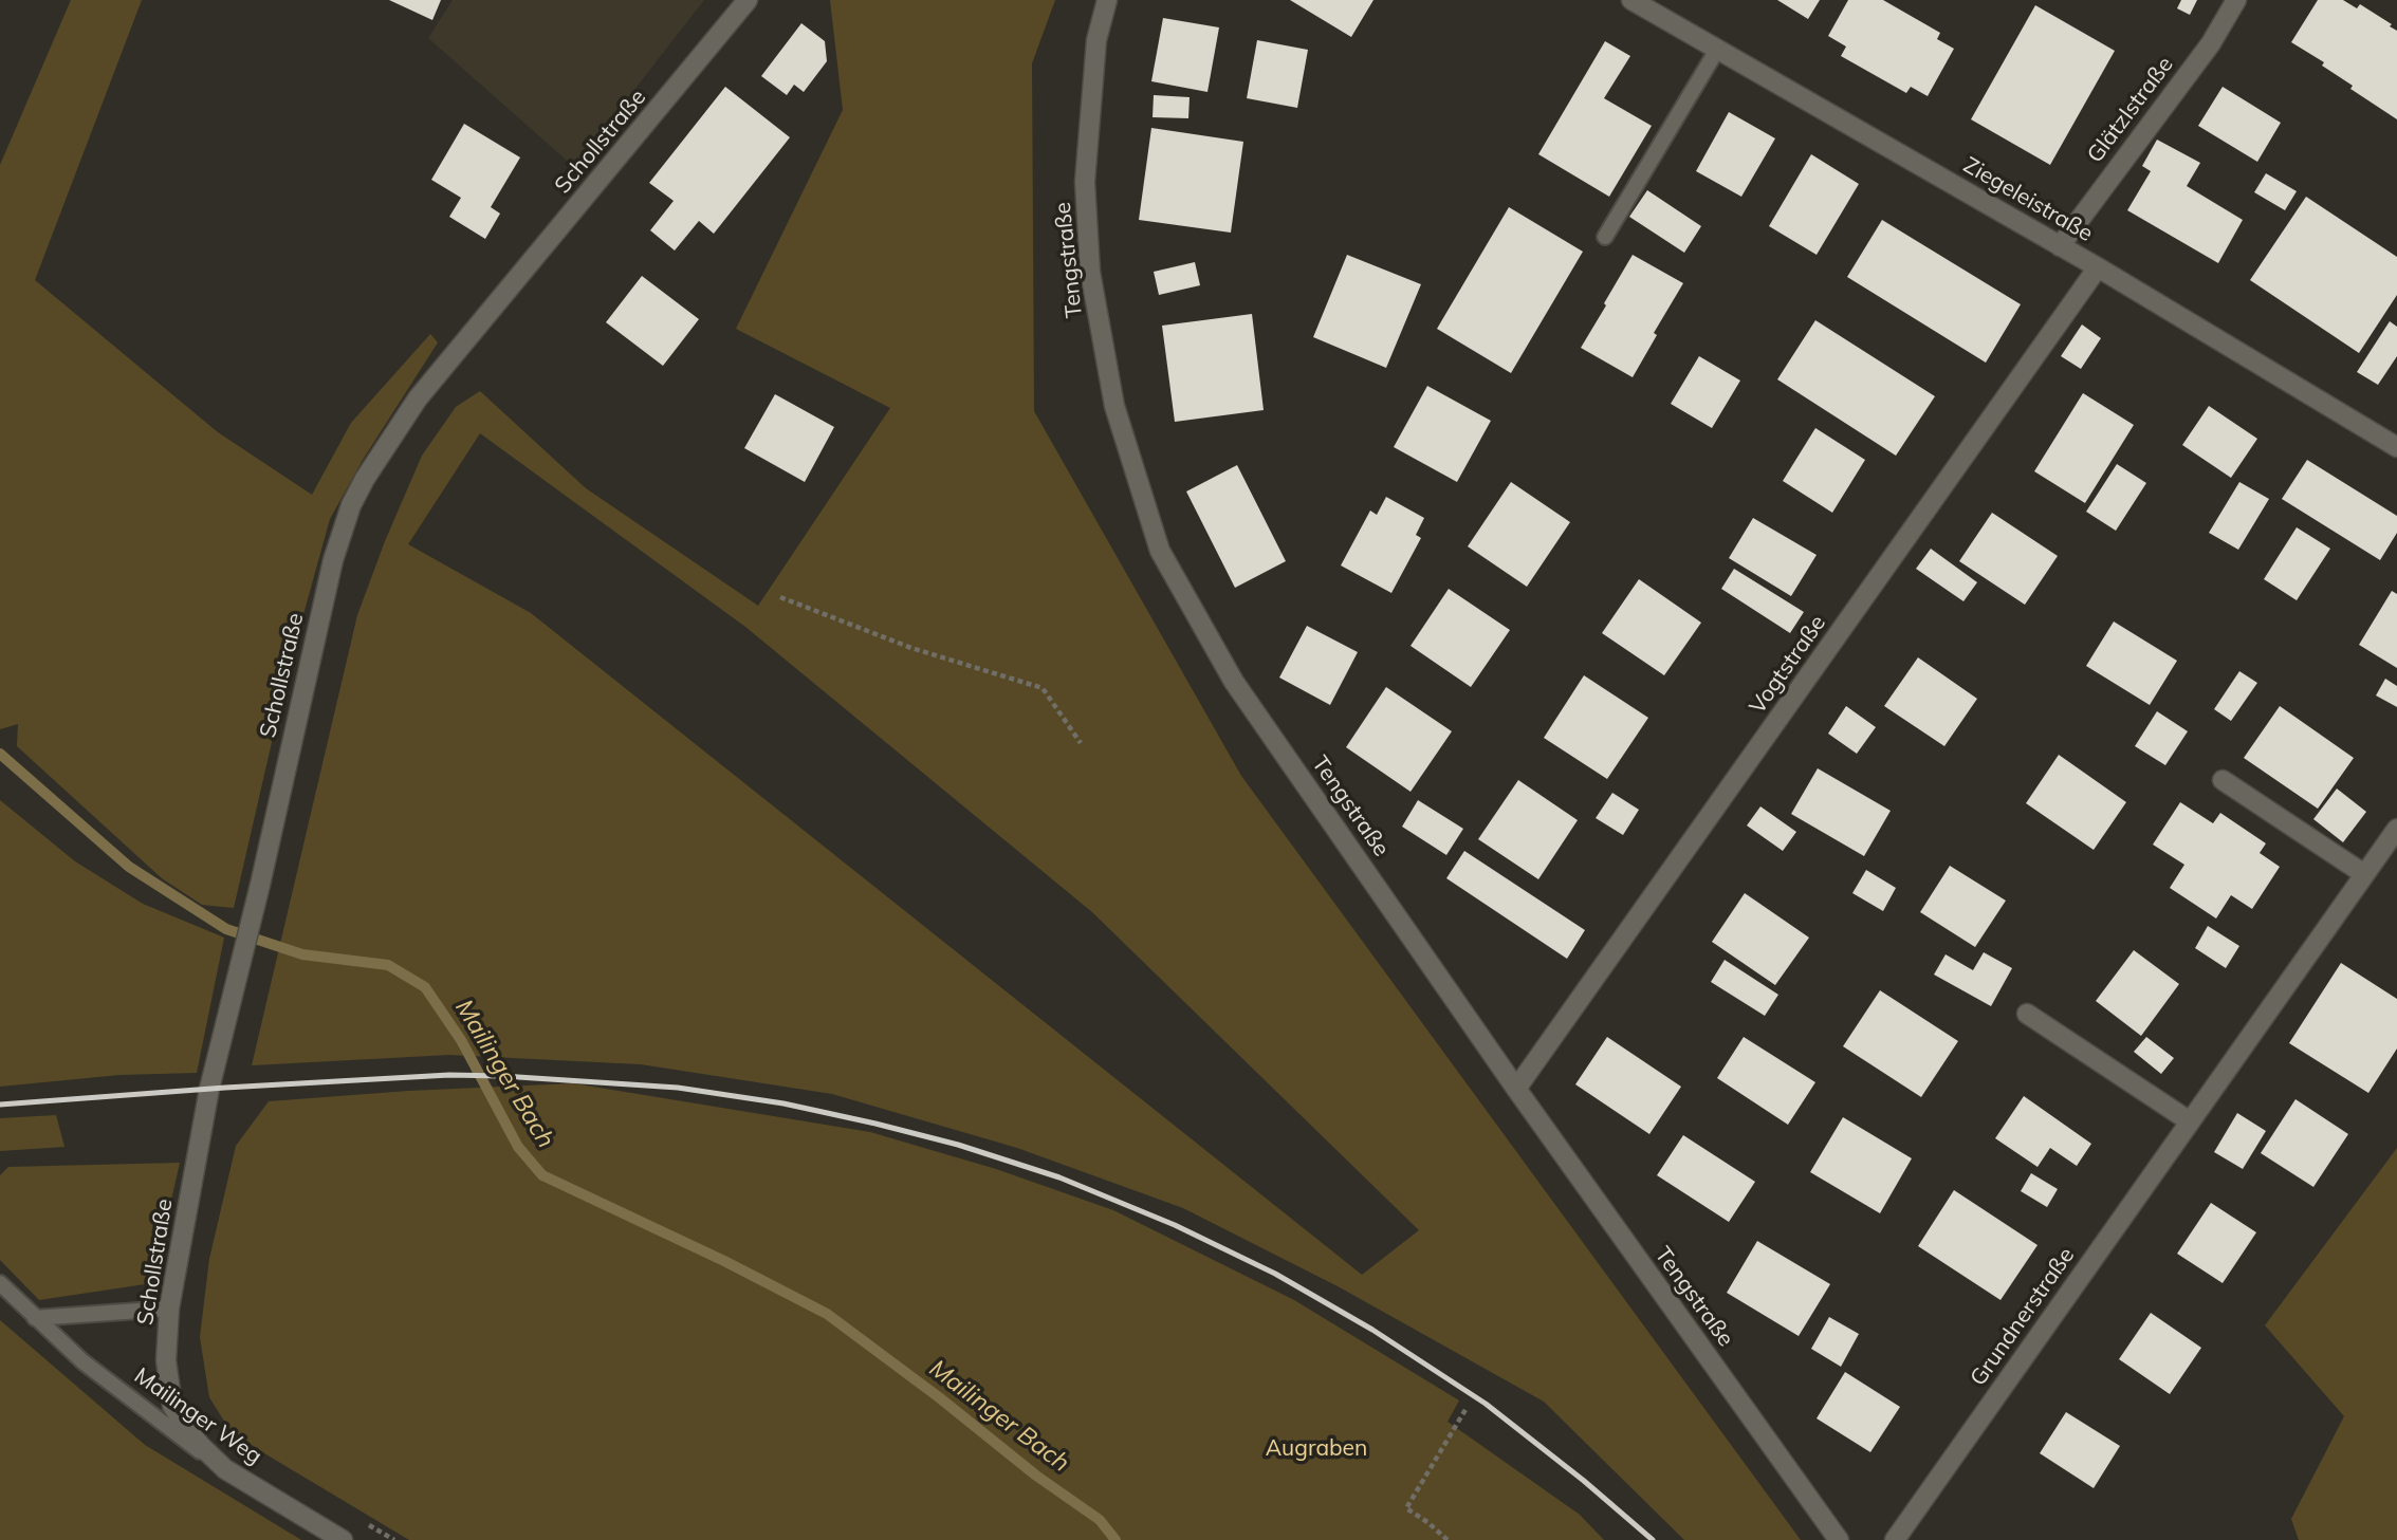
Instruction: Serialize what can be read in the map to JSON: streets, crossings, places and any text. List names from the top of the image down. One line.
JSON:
{"streets":{"street":["Glätzlstraße","Schollstraße","Ziegeleistraße","Tengstraße","Vogtstraße","Grundnerstraße","Mailinger Weg"]},"crossings":[["Glätzlstraße","Ziegeleistraße"],["Schollstraße","Mailinger Weg"],["Ziegeleistraße","Vogtstraße"],["Tengstraße","Vogtstraße"]],"water":["Mailinger Bach"],"parks":["Augraben"]}
